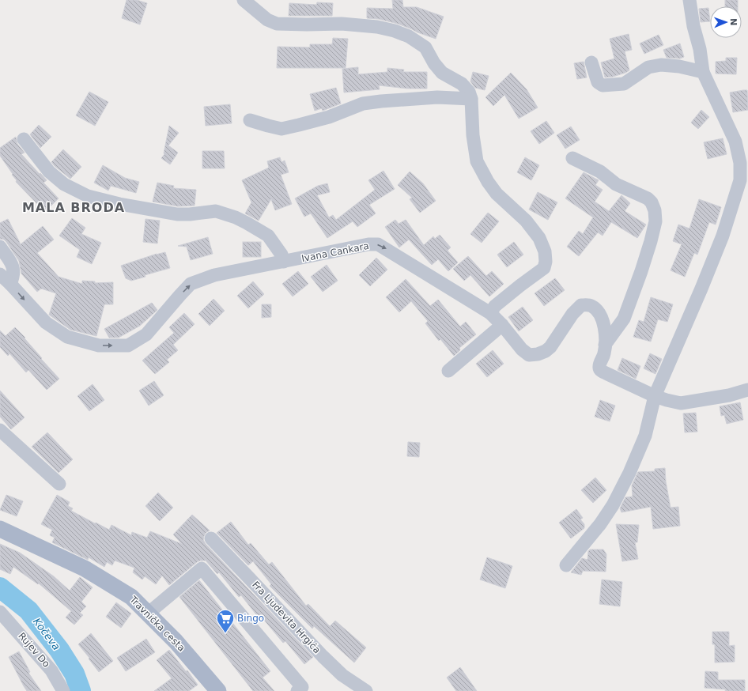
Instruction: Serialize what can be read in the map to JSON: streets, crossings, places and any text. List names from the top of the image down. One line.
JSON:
{"streets":{"main road":["Travnička cesta"],"street":["Ivana Cankara","Fra Ljudevita Hrgića","Rujev Do"]},"one_way":["Ivana Cankara"],"districts":["MALA BRODA"],"water":["Kočeva"],"places":{"supermarket":["Bingo"]},"north":"right"}
